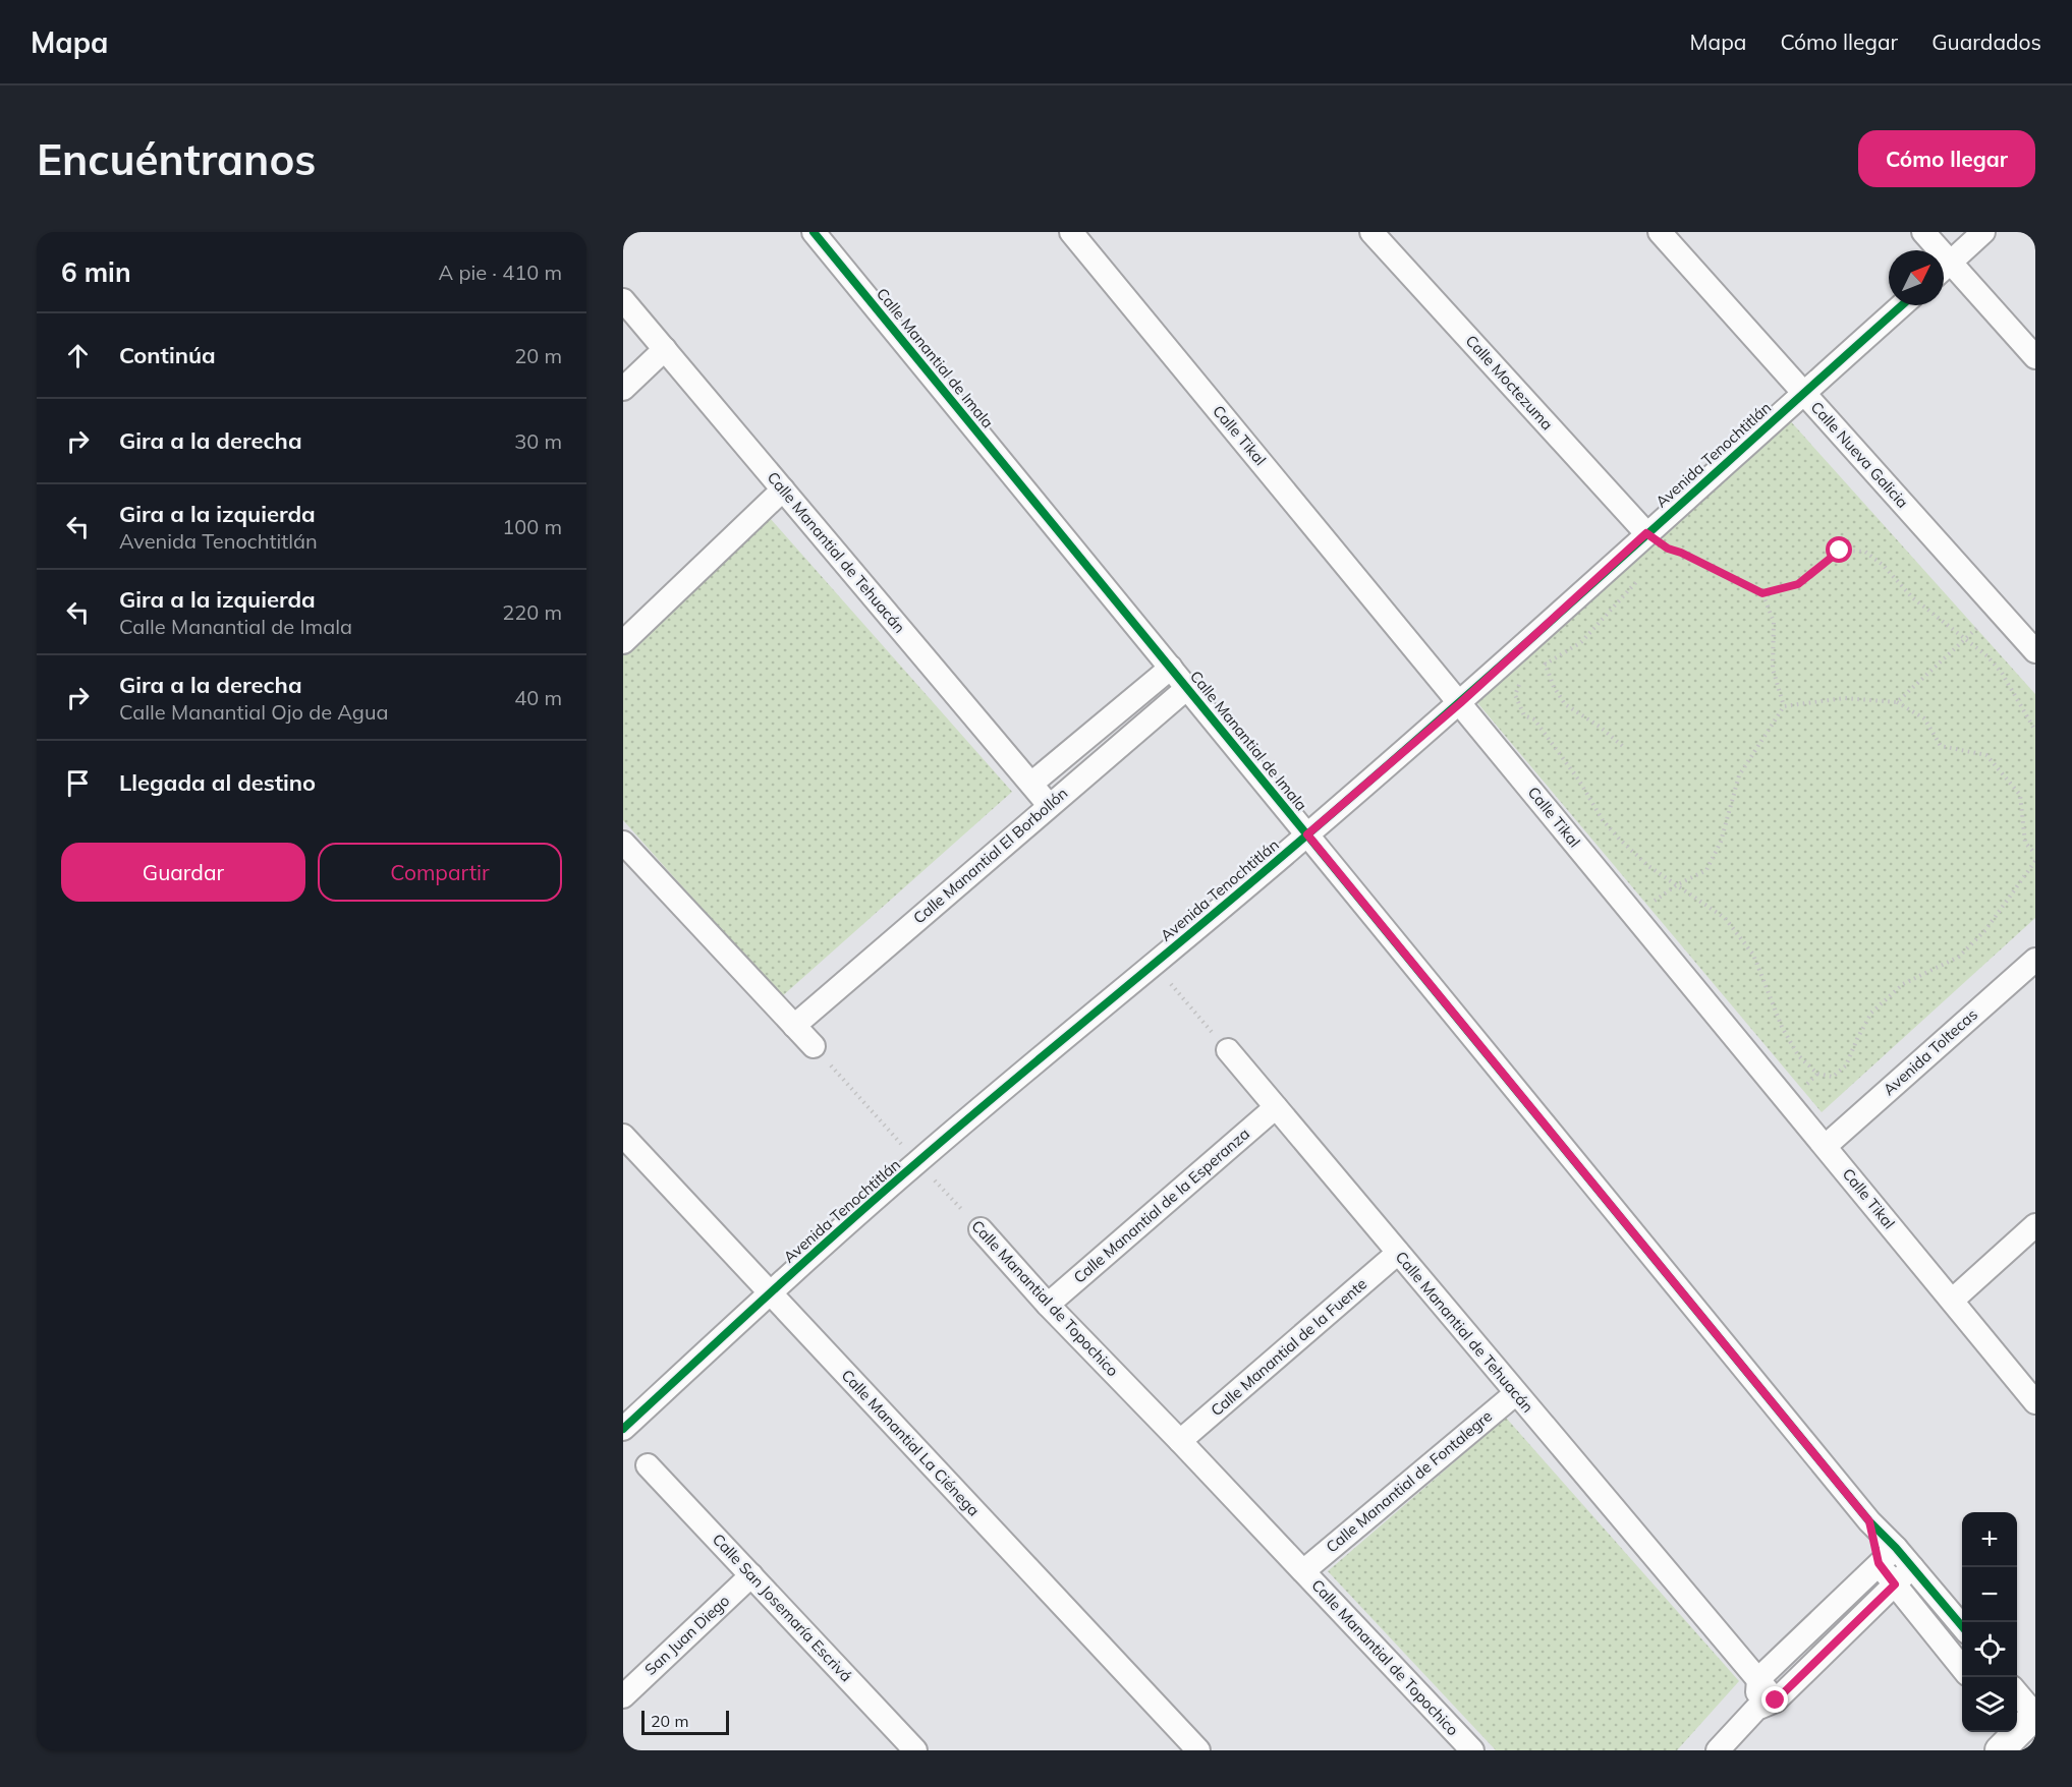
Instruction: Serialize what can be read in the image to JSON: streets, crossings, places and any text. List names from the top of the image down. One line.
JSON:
{"streets":{"street":["Calle Manantial de Imala","Calle Moctezuma","Calle Tikal","Avenida Tenochtitlán","Calle Nueva Galicia","Calle Manantial de Tehuacán","Calle Manantial El Borbollón","Avenida Toltecas","Calle Manantial de la Esperanza","Calle Manantial de Topochico","Calle Manantial de la Fuente","Calle Manantial La Ciénega","Calle Manantial de Fontalegre","Calle San Josemaría Escrivá","San Juan Diego"]},"crossings":[["Calle Manantial de Imala","Avenida Tenochtitlán"],["Calle Manantial de Imala","Calle Manantial El Borbollón"],["Calle Moctezuma","Avenida Tenochtitlán"],["Calle Tikal","Avenida Tenochtitlán"],["Calle Tikal","Avenida Toltecas"],["Avenida Tenochtitlán","Calle Nueva Galicia"],["Avenida Tenochtitlán","Calle Manantial de Topochico"],["Avenida Tenochtitlán","Calle Manantial La Ciénega"],["Calle Manantial de Tehuacán","Calle Manantial El Borbollón"],["Calle Manantial de Tehuacán","Calle Manantial de la Esperanza"],["Calle Manantial de Tehuacán","Calle Manantial de la Fuente"],["Calle Manantial de Tehuacán","Calle Manantial de Fontalegre"],["Calle Manantial de la Esperanza","Calle Manantial de Topochico"],["Calle Manantial de Topochico","Calle Manantial de la Fuente"],["Calle Manantial de Topochico","Calle Manantial de Fontalegre"],["Calle San Josemaría Escrivá","San Juan Diego"]],"scale_bar":"20 m","north":"top right","page":{"header":"Mapa","nav":["Mapa","Cómo llegar","Guardados"],"buttons":["Cómo llegar",["Guardar","Compartir"]],"title":"Encuéntranos","heading":["6 min","A pie · 410 m"],"list":[["Continúa","20 m"],["Gira a la derecha","30 m"],["Gira a la izquierda","Avenida Tenochtitlán","100 m"],["Gira a la izquierda","Calle Manantial de Imala","220 m"],["Gira a la derecha","Calle Manantial Ojo de Agua","40 m"],"Llegada al destino"],"map_buttons":["+","−"],"scale":"20 m"}}
